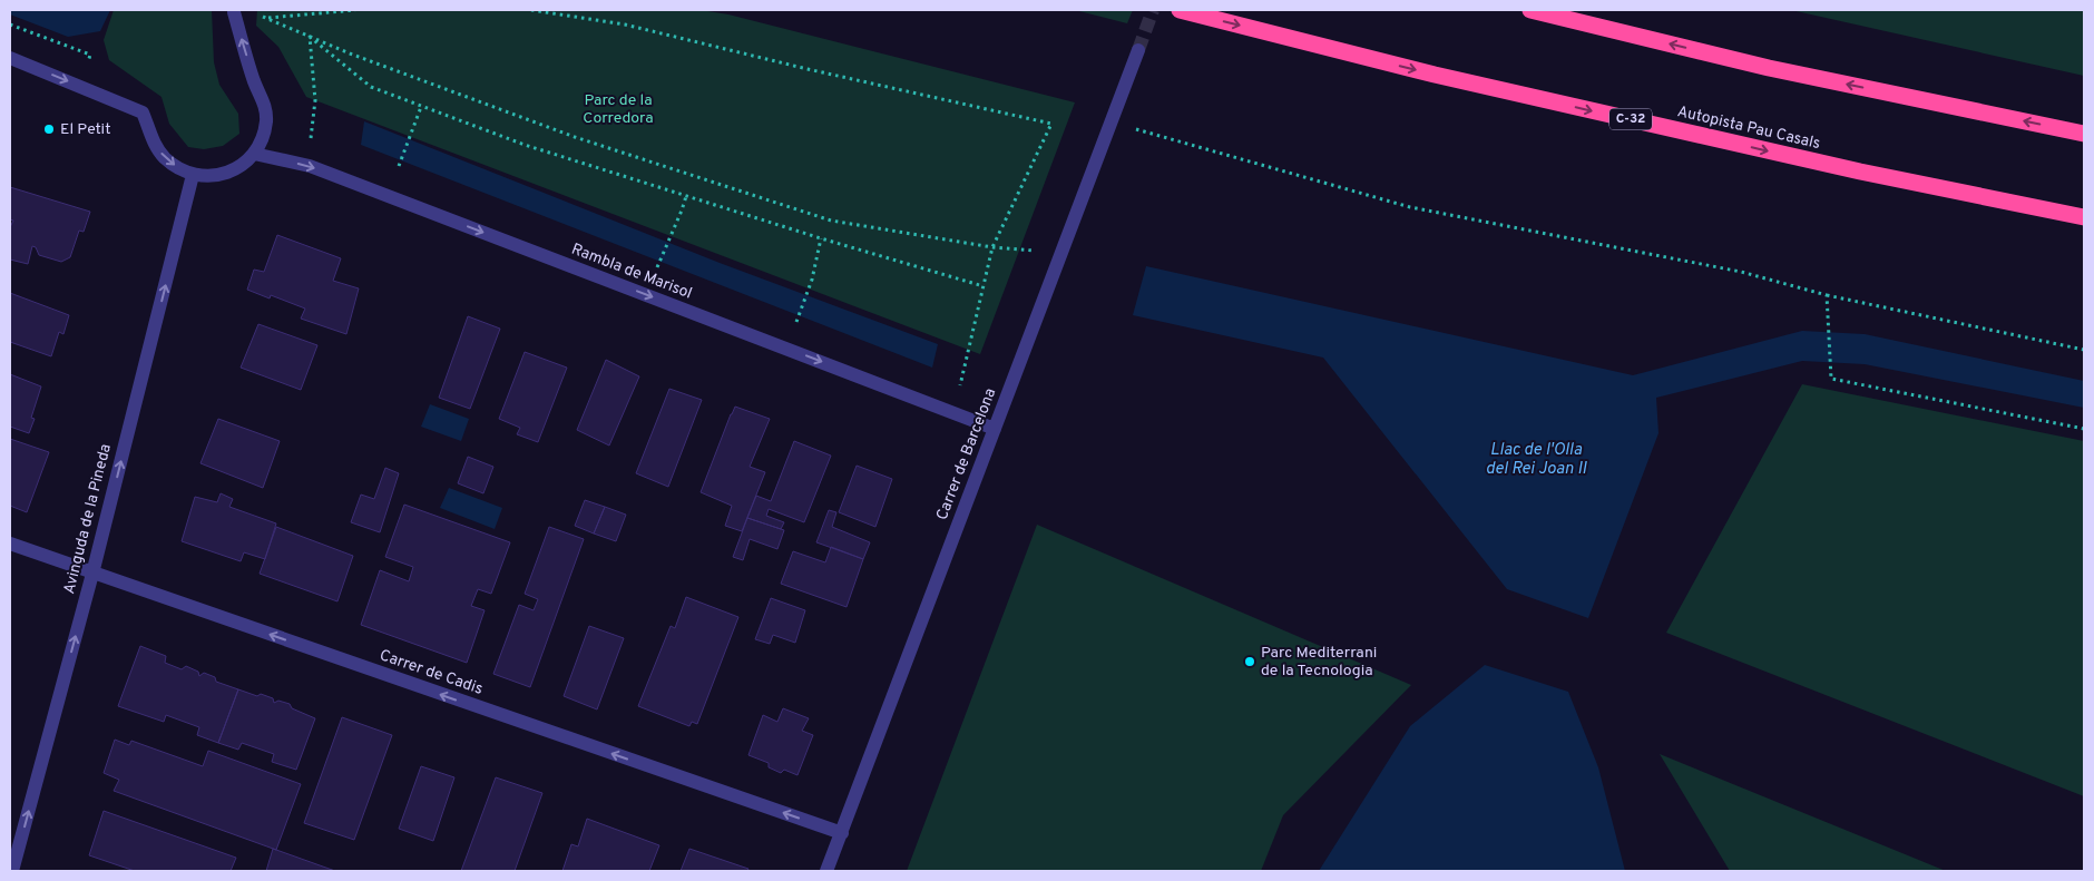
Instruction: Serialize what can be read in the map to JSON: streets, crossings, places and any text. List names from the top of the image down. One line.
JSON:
{"streets":{"highway":["C-32","Autopista Pau Casals"],"street":["Rambla de Marisol","Carrer de Barcelona","Avinguda de la Pineda","Carrer de Cadis"]},"crossings":[["Rambla de Marisol","Carrer de Barcelona"],["Carrer de Barcelona","Carrer de Cadis"],["Avinguda de la Pineda","Carrer de Cadis"]],"one_way":["Rambla de Marisol","Avinguda de la Pineda","Carrer de Cadis"],"water":["Llac de l'Olla del Rei Joan II"],"parks":["Parc de la Corredora"],"places":["El Petit","Parc Mediterrani de la Tecnologia"]}
